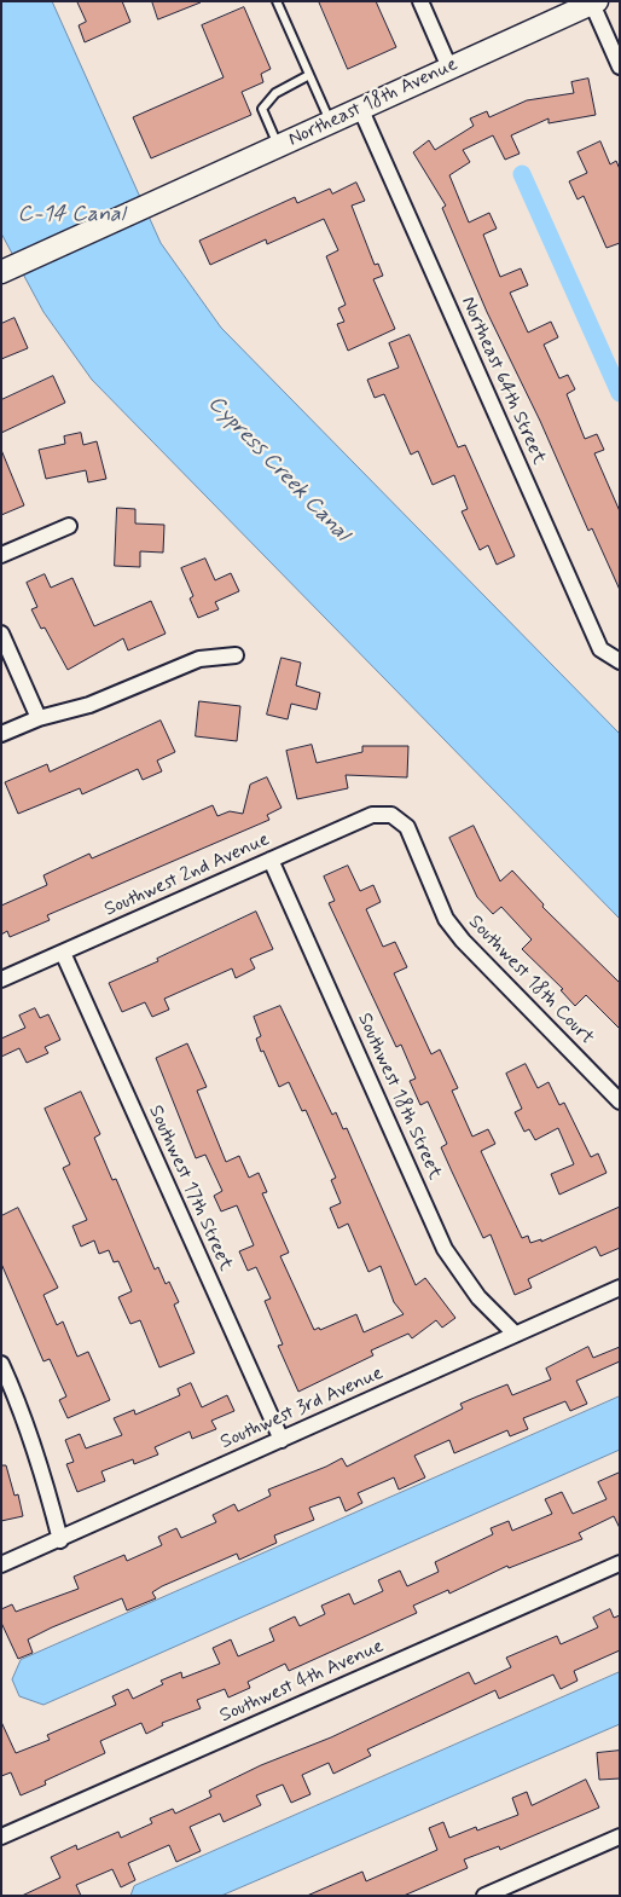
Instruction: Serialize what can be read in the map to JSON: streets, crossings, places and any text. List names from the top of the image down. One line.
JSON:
{"streets":{"street":["Northeast 18th Avenue","Northeast 64th Street","Southwest 2nd Avenue","Southwest 18th Court","Southwest 18th Street","Southwest 17th Street","Southwest 3rd Avenue","Southwest 4th Avenue"]},"crossings":[["Northeast 18th Avenue","Northeast 64th Street"],["Southwest 2nd Avenue","Southwest 18th Court"],["Southwest 2nd Avenue","Southwest 18th Street"],["Southwest 2nd Avenue","Southwest 17th Street"],["Southwest 18th Street","Southwest 3rd Avenue"],["Southwest 17th Street","Southwest 3rd Avenue"]],"water":["C-14 Canal","Cypress Creek Canal"]}
